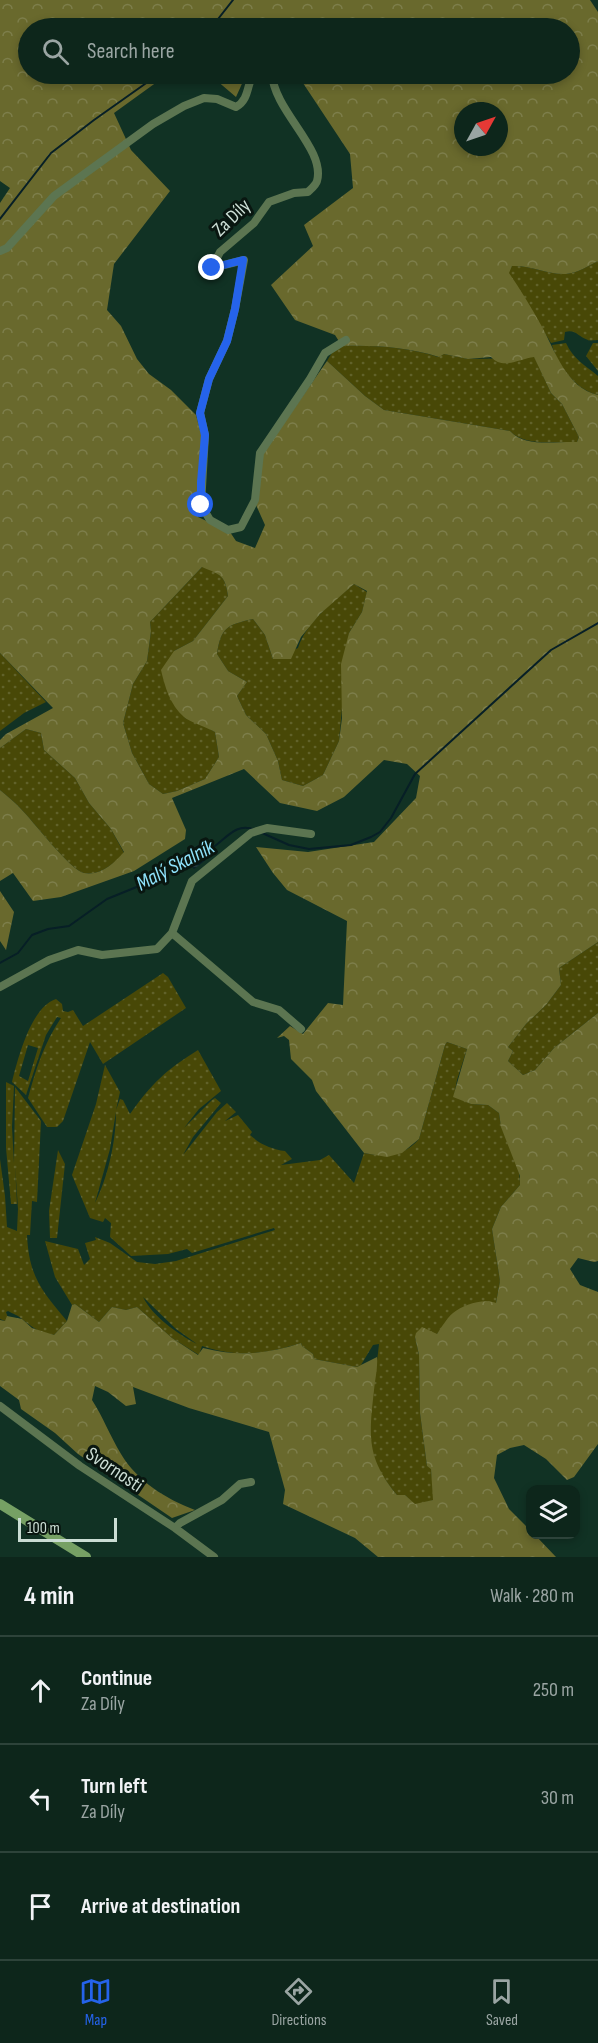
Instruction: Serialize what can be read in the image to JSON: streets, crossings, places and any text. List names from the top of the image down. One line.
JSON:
{"streets":{"street":["Za Díly","Svornosti"]},"water":["Malý Skalník"],"scale_bar":"100 m","north":"top right","page":{"search":"Search here","scale":"100 m","heading":["4 min","Walk · 280 m"],"list":[["Continue","Za Díly","250 m"],["Turn left","Za Díly","30 m"],"Arrive at destination"],"nav":["Map","Directions","Saved"]}}
